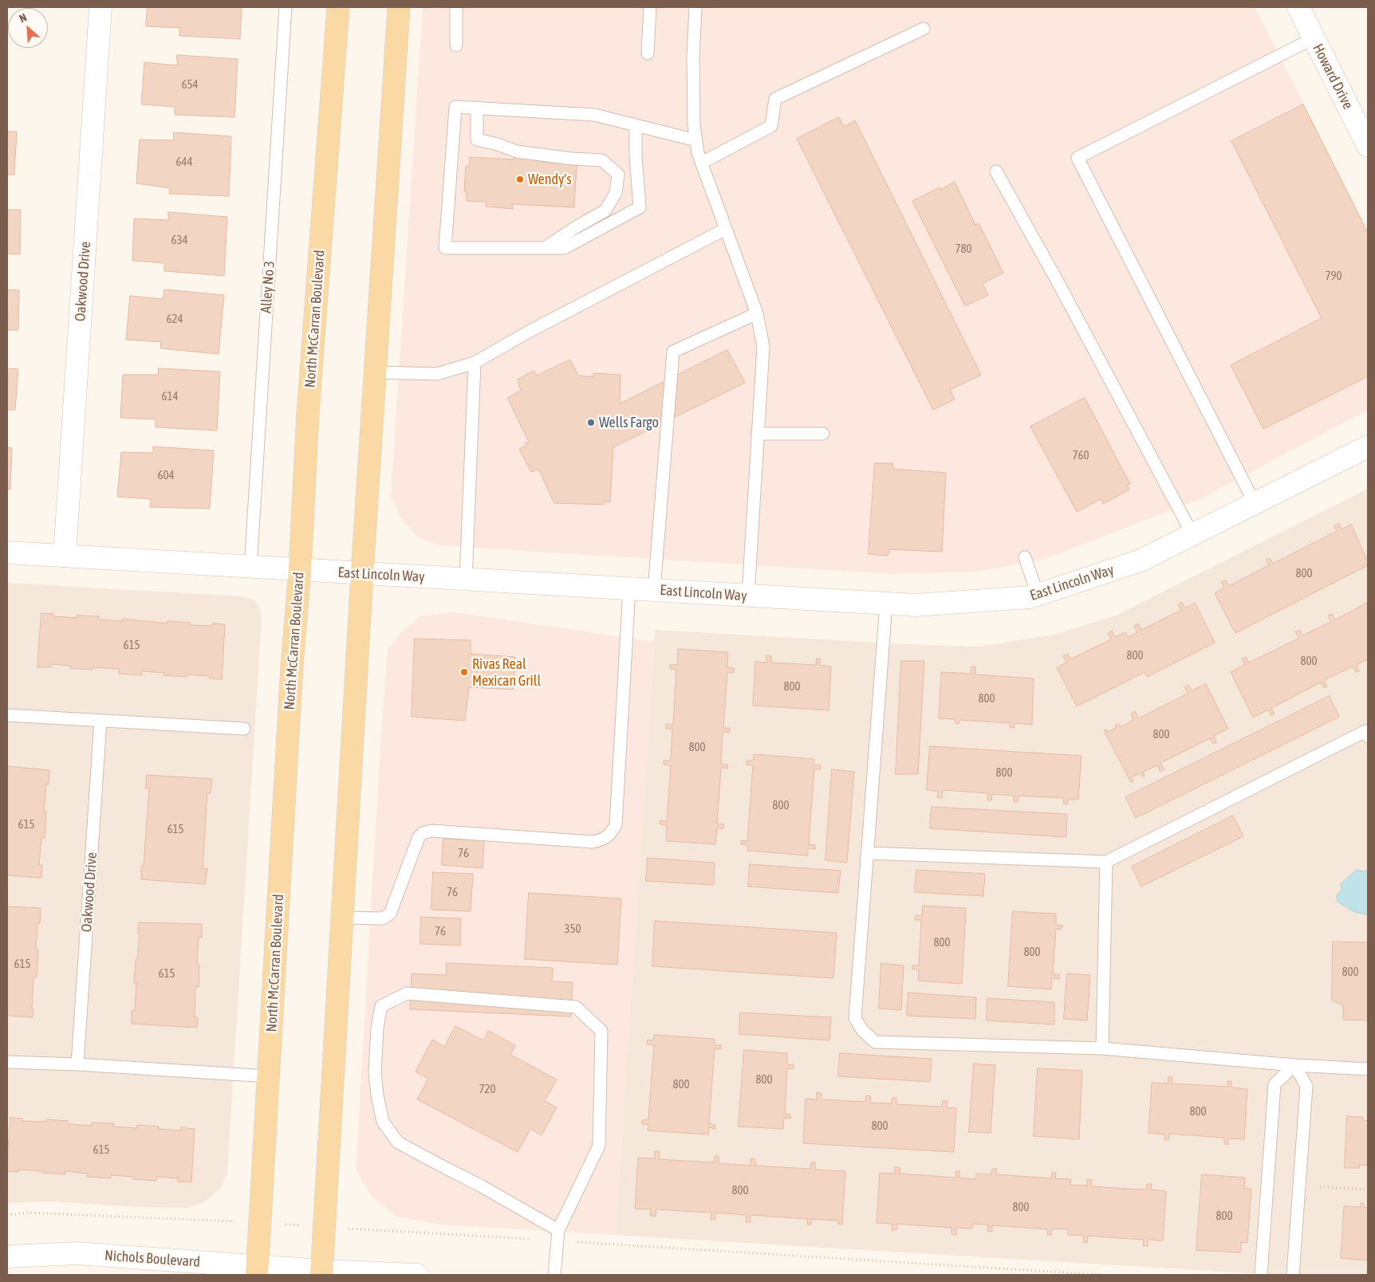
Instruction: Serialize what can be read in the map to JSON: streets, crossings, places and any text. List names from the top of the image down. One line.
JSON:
{"streets":{"main road":["North McCarran Boulevard"],"street":["Howard Drive","Oakwood Drive","East Lincoln Way","Nichols Boulevard"],"lane":["Alley No 3"]},"crossings":[["Oakwood Drive","East Lincoln Way"],["Alley No 3","East Lincoln Way"],["North McCarran Boulevard","East Lincoln Way"],["North McCarran Boulevard","Nichols Boulevard"]],"places":["Wendy's","Wells Fargo","Rivas Real Mexican Grill"],"house_numbers":["654","644","634","780","790","624","614","760","604","800","615","800","800","800","800","800","800","800","800","615","615","76","76","350","76","800","800","615","800","615","800","800","720","800","800","615","800","800","800"],"north":"top left"}
